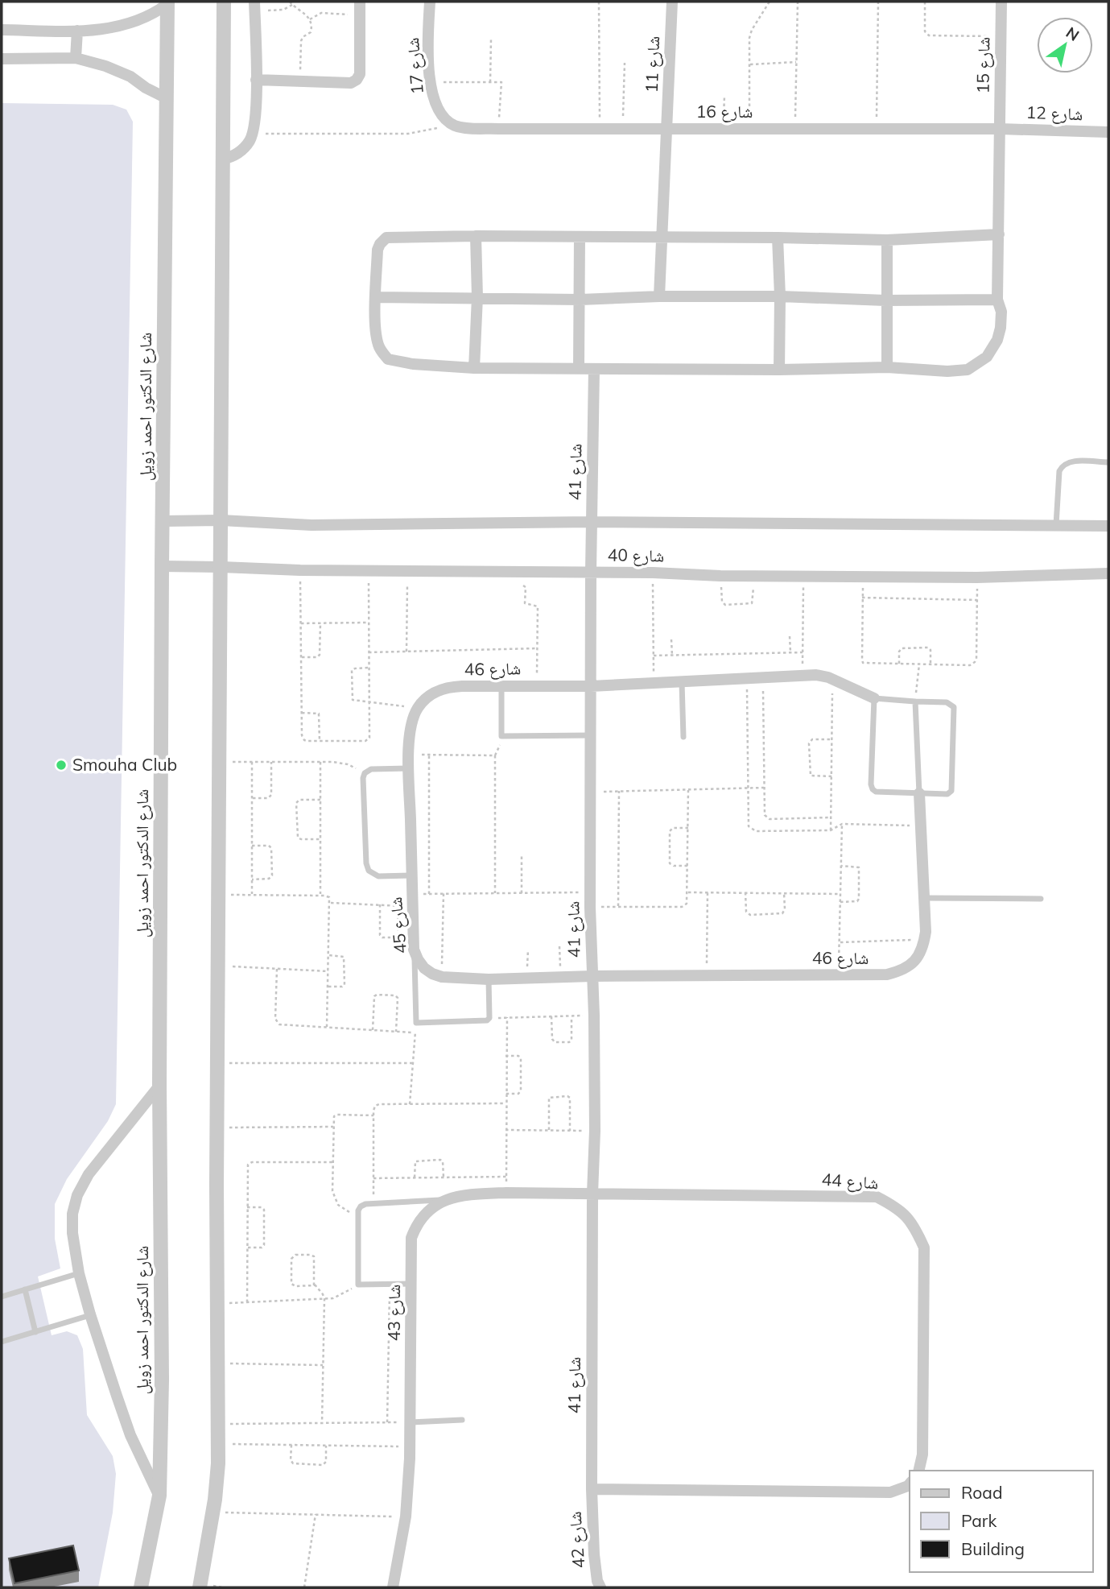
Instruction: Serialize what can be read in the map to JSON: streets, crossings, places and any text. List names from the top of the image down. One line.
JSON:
{"streets":{"street":["شارع 11","شارع 15","شارع 17","شارع 16","شارع 12","شارع الدكتور احمد زويل","شارع 41","شارع 40","شارع 46","شارع 45","شارع 44","شارع 43","شارع 42"]},"crossings":[["شارع 11","شارع 16"],["شارع 15","شارع 16"],["شارع 15","شارع 12"],["شارع 15","شارع 41"],["شارع 17","شارع 16"],["شارع 16","شارع 12"],["شارع الدكتور احمد زويل","شارع 40"],["شارع 41","شارع 40"],["شارع 41","شارع 46"],["شارع 41","شارع 44"],["شارع 41","شارع 43"],["شارع 41","شارع 42"],["شارع 46","شارع 45"],["شارع 44","شارع 43"]],"places":["Smouha Club"],"legend":["Road","Park","Building"],"north":"top right"}
